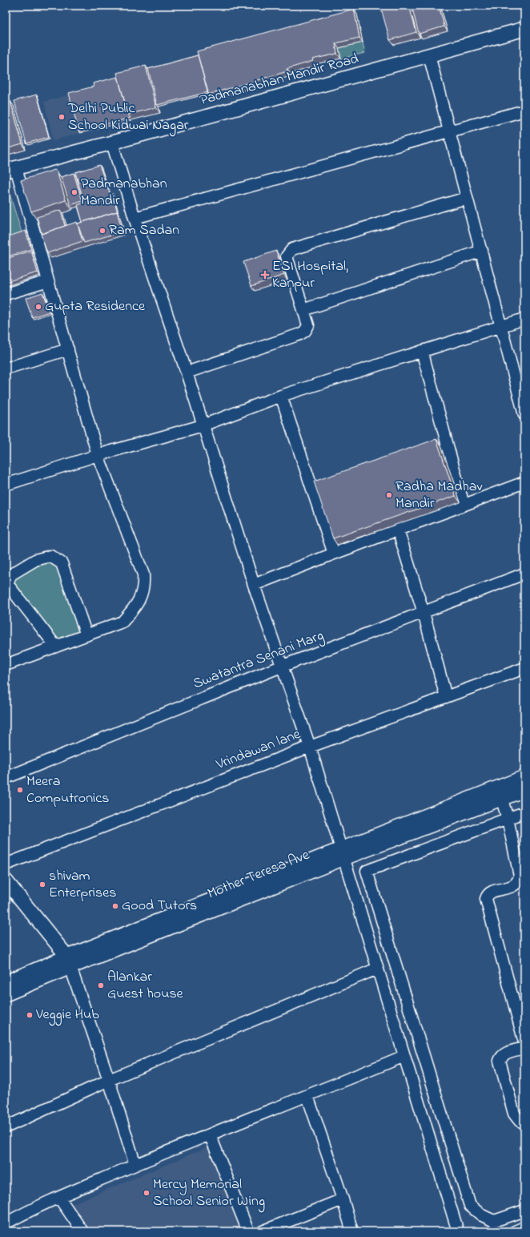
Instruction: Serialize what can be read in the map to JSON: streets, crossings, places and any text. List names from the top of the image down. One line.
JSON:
{"streets":{"street":["Padmanabhan Mandir Road","Swatantra Senani Marg","Vrindawan lane"]},"places":{"other":["Delhi Public School Kidwai Nagar","Padmanabhan Mandir","Ram Sadan","Gupta Residence","Radha Madhav Mandir","Meera Computronics","shivam Enterprises","Good Tutors","Alankar Guest house","Veggie Hub","Mercy Memorial School Senior Wing"],"health":["ESI Hospital, Kanpur"]}}
